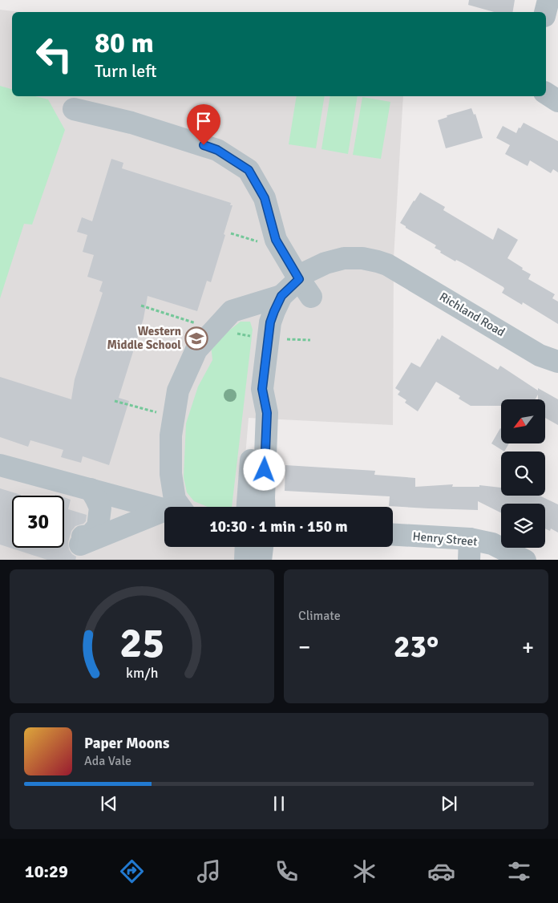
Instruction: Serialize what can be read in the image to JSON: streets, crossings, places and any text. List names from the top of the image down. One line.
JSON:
{"streets":{"street":["Richland Road","Henry Street"]},"places":{"school or university":["Western Middle School"]},"north":"bottom left","page":{"turn":["80 m","Turn left"],"limit":"30","trip":"10:30 · 1 min · 150 m","tile":"Climate","heat":["−","23°","+"],"song":["Paper Moons","Ada Vale"],"tabs":"10:29","gauge":["25","km/h"]}}
